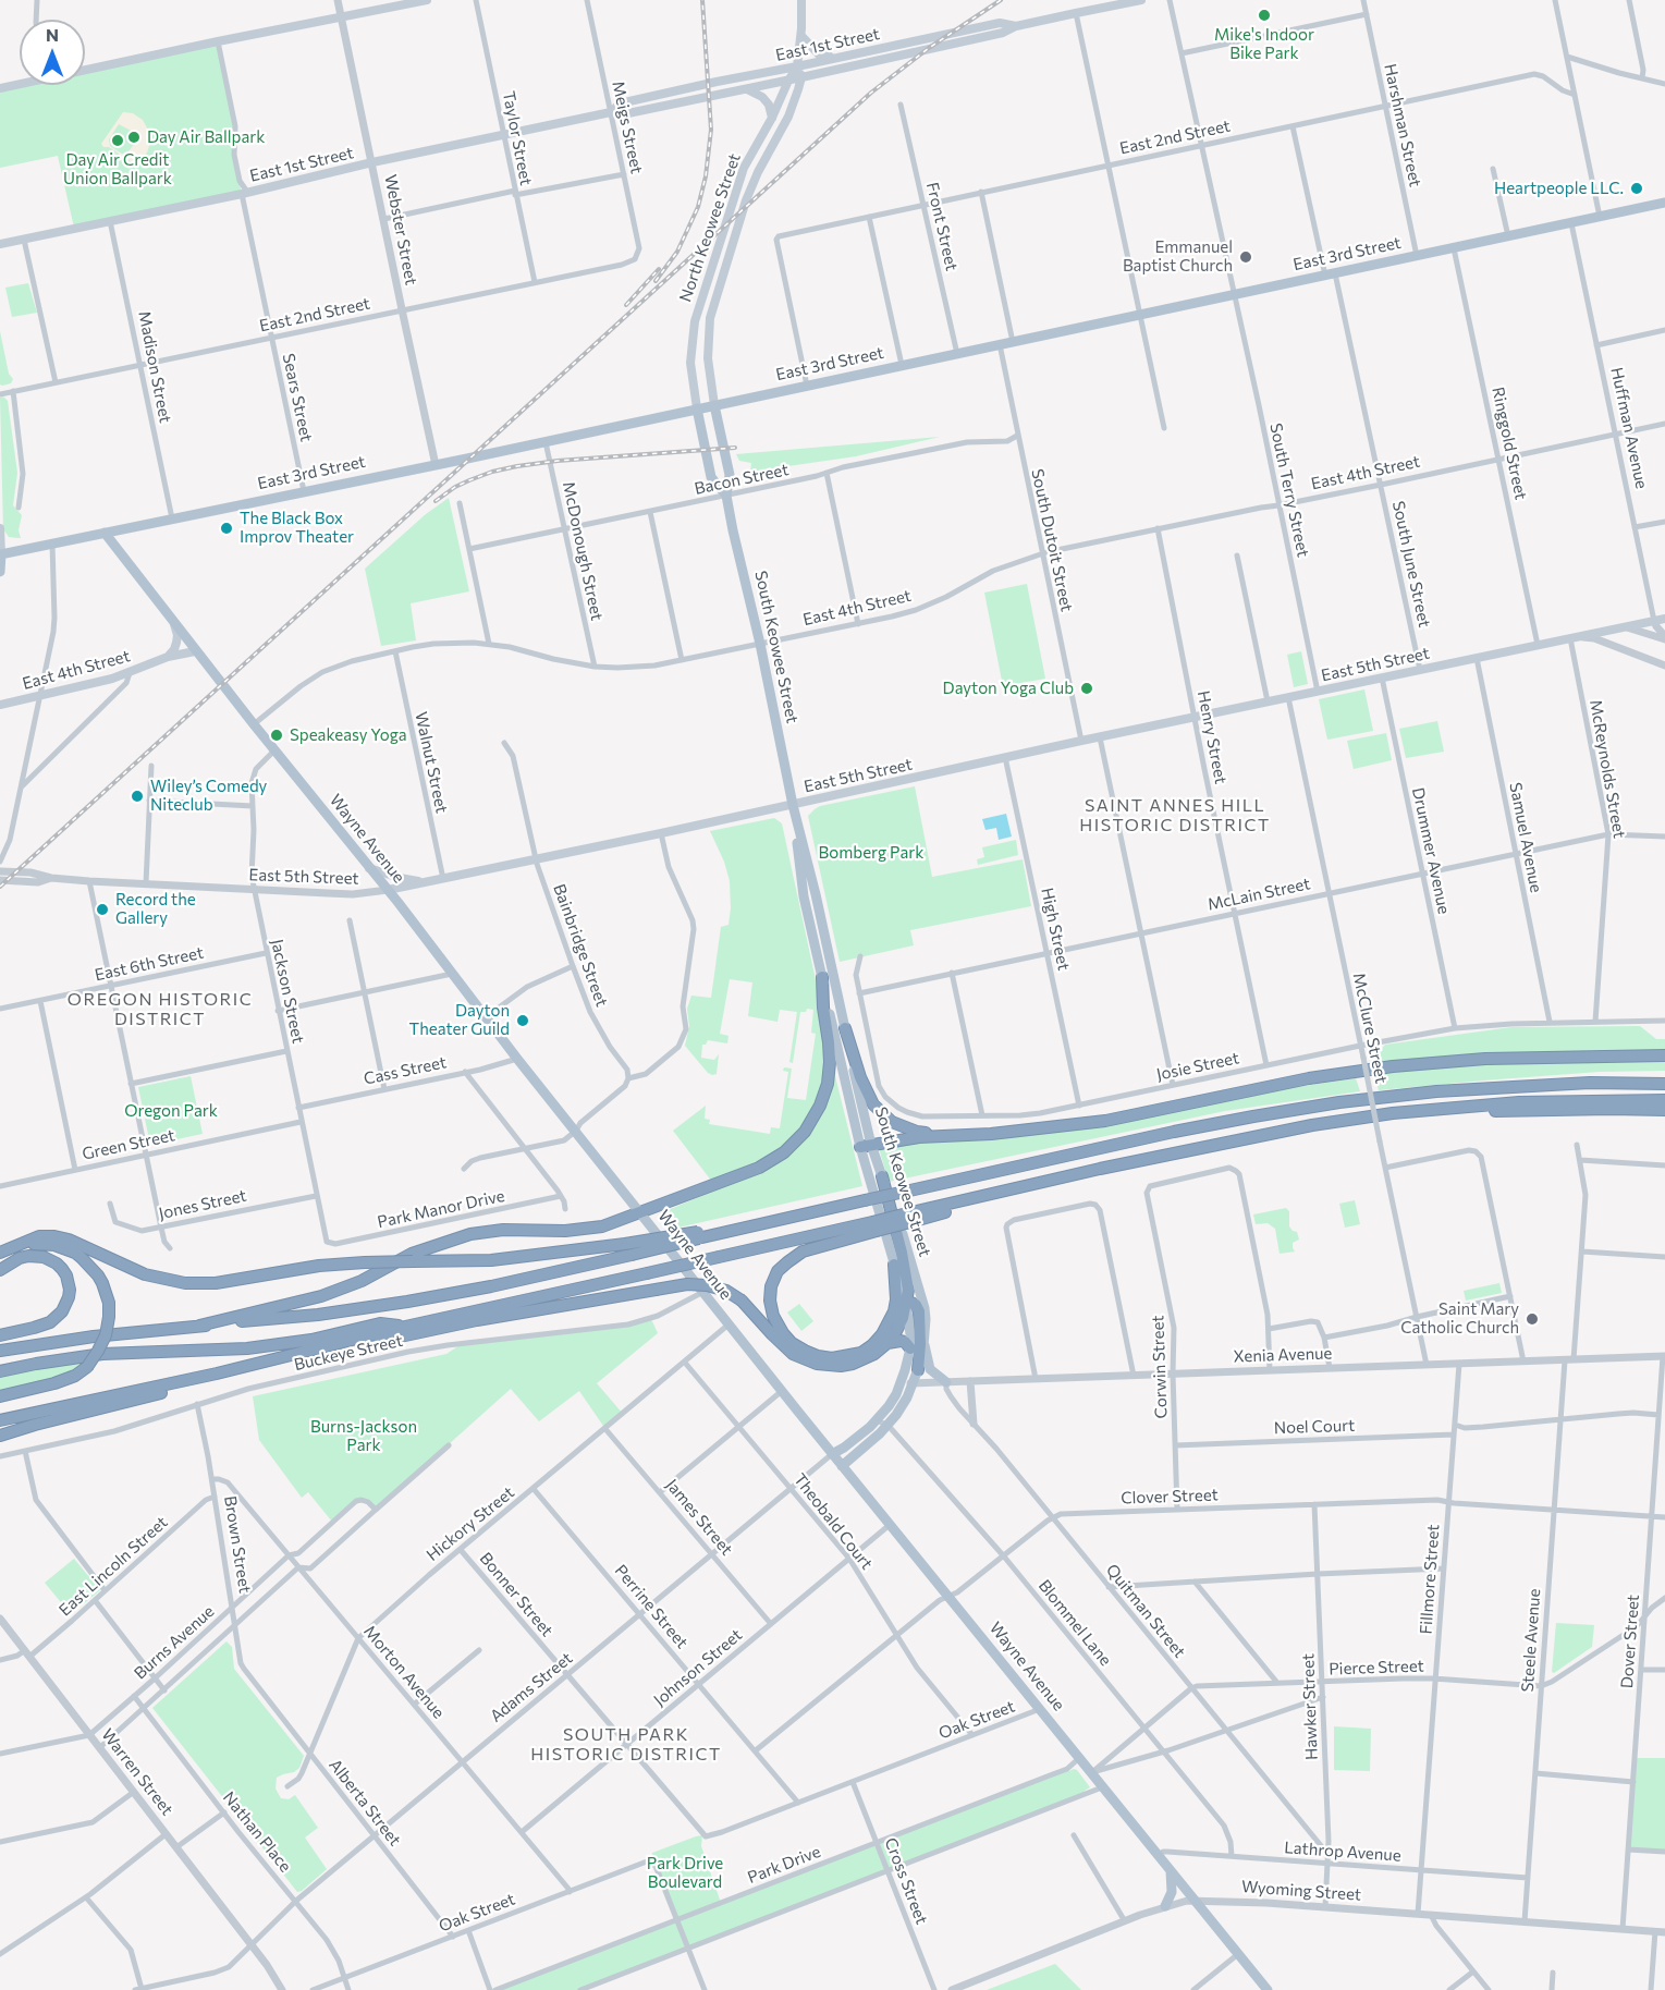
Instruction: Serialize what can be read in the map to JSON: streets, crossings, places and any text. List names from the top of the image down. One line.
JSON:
{"streets":{"main road":["East 1st Street","North Keowee Street","East 3rd Street","East 4th Street","South Keowee Street","East 5th Street","Wayne Avenue"],"street":["Harshman Street","Meigs Street","East 2nd Street","Taylor Street","Front Street","Webster Street","Madison Street","Sears Street","Huffman Avenue","Ringgold Street","Bacon Street","South Terry Street","South Dutoit Street","McDonough Street","South June Street","Henry Street","Walnut Street","McReynolds Street","Samuel Avenue","Drummer Avenue","McLain Street","High Street","Bainbridge Street","East 6th Street","Jackson Street","McClure Street","Josie Street","Cass Street","Green Street","Jones Street","Park Manor Drive","Buckeye Street","Xenia Avenue","Corwin Street","Noel Court","Clover Street","James Street","Theobald Court","Hickory Street","Brown Street","East Lincoln Street","Fillmore Street","Bonner Street","Perrine Street","Quitman Street","Blommel Lane","Steele Avenue","Dover Street","Burns Avenue","Johnson Street","Pierce Street","Morton Avenue","Adams Street","Hawker Street","Oak Street","Warren Street","Alberta Street","Nathan Place","Lathrop Avenue","Park Drive","Cross Street","Wyoming Street"]},"crossings":[["East 1st Street","Meigs Street"],["East 1st Street","Taylor Street"],["East 1st Street","North Keowee Street"],["East 1st Street","Webster Street"],["East 1st Street","Madison Street"],["East 1st Street","Sears Street"],["Harshman Street","East 2nd Street"],["Harshman Street","East 3rd Street"],["Meigs Street","East 2nd Street"],["East 2nd Street","Taylor Street"],["East 2nd Street","Front Street"],["East 2nd Street","Webster Street"],["East 2nd Street","East 3rd Street"],["East 2nd Street","Madison Street"],["East 2nd Street","Sears Street"],["East 2nd Street","South Terry Street"],["East 2nd Street","South June Street"],["Front Street","East 3rd Street"],["North Keowee Street","East 3rd Street"],["North Keowee Street","South Keowee Street"],["Webster Street","East 3rd Street"],["East 3rd Street","Madison Street"],["East 3rd Street","Sears Street"],["East 3rd Street","Huffman Avenue"],["East 3rd Street","Ringgold Street"],["East 3rd Street","South Terry Street"],["East 3rd Street","South Dutoit Street"],["East 3rd Street","McDonough Street"],["East 3rd Street","South June Street"],["East 3rd Street","South Keowee Street"],["East 3rd Street","Wayne Avenue"],["Huffman Avenue","East 4th Street"],["Huffman Avenue","East 5th Street"],["Ringgold Street","East 4th Street"],["Ringgold Street","East 5th Street"],["East 4th Street","South Terry Street"],["East 4th Street","South Dutoit Street"],["East 4th Street","McDonough Street"],["East 4th Street","South June Street"],["East 4th Street","South Keowee Street"],["East 4th Street","Henry Street"],["East 4th Street","Walnut Street"],["East 4th Street","Wayne Avenue"],["Bacon Street","South Dutoit Street"],["Bacon Street","McDonough Street"],["Bacon Street","South Keowee Street"],["South Terry Street","East 5th Street"],["South Dutoit Street","East 5th Street"],["South June Street","East 5th Street"],["South Keowee Street","East 5th Street"],["South Keowee Street","Wayne Avenue"],["South Keowee Street","Xenia Avenue"],["South Keowee Street","Blommel Lane"],["South Keowee Street","Adams Street"],["East 5th Street","Henry Street"],["East 5th Street","Walnut Street"],["East 5th Street","McReynolds Street"],["East 5th Street","Samuel Avenue"],["East 5th Street","Wayne Avenue"],["East 5th Street","Drummer Avenue"],["East 5th Street","High Street"],["East 5th Street","Bainbridge Street"],["East 5th Street","Jackson Street"],["East 5th Street","McClure Street"],["Henry Street","McLain Street"],["Henry Street","Josie Street"],["McReynolds Street","McLain Street"],["McReynolds Street","Josie Street"],["Samuel Avenue","McLain Street"],["Samuel Avenue","Josie Street"],["Wayne Avenue","Jackson Street"],["Wayne Avenue","Cass Street"],["Wayne Avenue","Buckeye Street"],["Wayne Avenue","Clover Street"],["Wayne Avenue","Hickory Street"],["Wayne Avenue","Johnson Street"],["Wayne Avenue","Adams Street"],["Wayne Avenue","Oak Street"],["Wayne Avenue","Lathrop Avenue"],["Wayne Avenue","Park Drive"],["Wayne Avenue","Wyoming Street"],["Drummer Avenue","McLain Street"],["Drummer Avenue","Josie Street"],["McLain Street","High Street"],["McLain Street","McClure Street"],["McLain Street","Josie Street"],["High Street","Josie Street"],["East 6th Street","Jackson Street"],["Jackson Street","Cass Street"],["Jackson Street","Green Street"],["Jackson Street","Jones Street"],["Jackson Street","Park Manor Drive"],["McClure Street","Josie Street"],["McClure Street","Xenia Avenue"],["Buckeye Street","Brown Street"],["Xenia Avenue","Corwin Street"],["Xenia Avenue","Fillmore Street"],["Xenia Avenue","Quitman Street"],["Xenia Avenue","Steele Avenue"],["Xenia Avenue","Dover Street"],["Corwin Street","Noel Court"],["Corwin Street","Clover Street"],["Noel Court","Fillmore Street"],["Clover Street","Theobald Court"],["Clover Street","Fillmore Street"],["Clover Street","Perrine Street"],["Clover Street","Quitman Street"],["Clover Street","Blommel Lane"],["Clover Street","Steele Avenue"],["Clover Street","Dover Street"],["Clover Street","Hawker Street"],["James Street","Hickory Street"],["James Street","Johnson Street"],["James Street","Adams Street"],["Theobald Court","Hickory Street"],["Theobald Court","Johnson Street"],["Theobald Court","Adams Street"],["Theobald Court","Oak Street"],["Hickory Street","Bonner Street"],["Hickory Street","Perrine Street"],["Hickory Street","Morton Avenue"],["Hickory Street","Alberta Street"],["Brown Street","East Lincoln Street"],["Brown Street","Burns Avenue"],["Brown Street","Morton Avenue"],["Brown Street","Alberta Street"],["East Lincoln Street","Warren Street"],["Fillmore Street","Pierce Street"],["Fillmore Street","Lathrop Avenue"],["Fillmore Street","Wyoming Street"],["Bonner Street","Johnson Street"],["Bonner Street","Adams Street"],["Bonner Street","Oak Street"],["Perrine Street","Johnson Street"],["Perrine Street","Adams Street"],["Perrine Street","Oak Street"],["Quitman Street","Pierce Street"],["Quitman Street","Hawker Street"],["Blommel Lane","Lathrop Avenue"],["Steele Avenue","Pierce Street"],["Steele Avenue","Lathrop Avenue"],["Steele Avenue","Wyoming Street"],["Dover Street","Wyoming Street"],["Burns Avenue","Morton Avenue"],["Burns Avenue","Warren Street"],["Burns Avenue","Nathan Place"],["Johnson Street","Morton Avenue"],["Pierce Street","Hawker Street"],["Morton Avenue","Adams Street"],["Morton Avenue","Oak Street"],["Adams Street","Warren Street"],["Adams Street","Alberta Street"],["Adams Street","Nathan Place"],["Hawker Street","Lathrop Avenue"],["Hawker Street","Wyoming Street"],["Oak Street","Alberta Street"],["Oak Street","Nathan Place"],["Oak Street","Park Drive"],["Oak Street","Cross Street"],["Park Drive","Cross Street"]],"districts":["SAINT ANNES HILL HISTORIC DISTRICT","OREGON HISTORIC DISTRICT","SOUTH PARK HISTORIC DISTRICT"],"parks":["Bomberg Park","Oregon Park","Burns-Jackson Park","Park Drive Boulevard"],"places":["Mike's Indoor Bike Park","Day Air Ballpark","Day Air Credit Union Ballpark","Heartpeople LLC.","Emmanuel Baptist Church","The Black Box Improv Theater","Dayton Yoga Club","Speakeasy Yoga","Wiley’s Comedy Niteclub","Record the Gallery","Dayton Theater Guild","Saint Mary Catholic Church"],"north":"top"}
